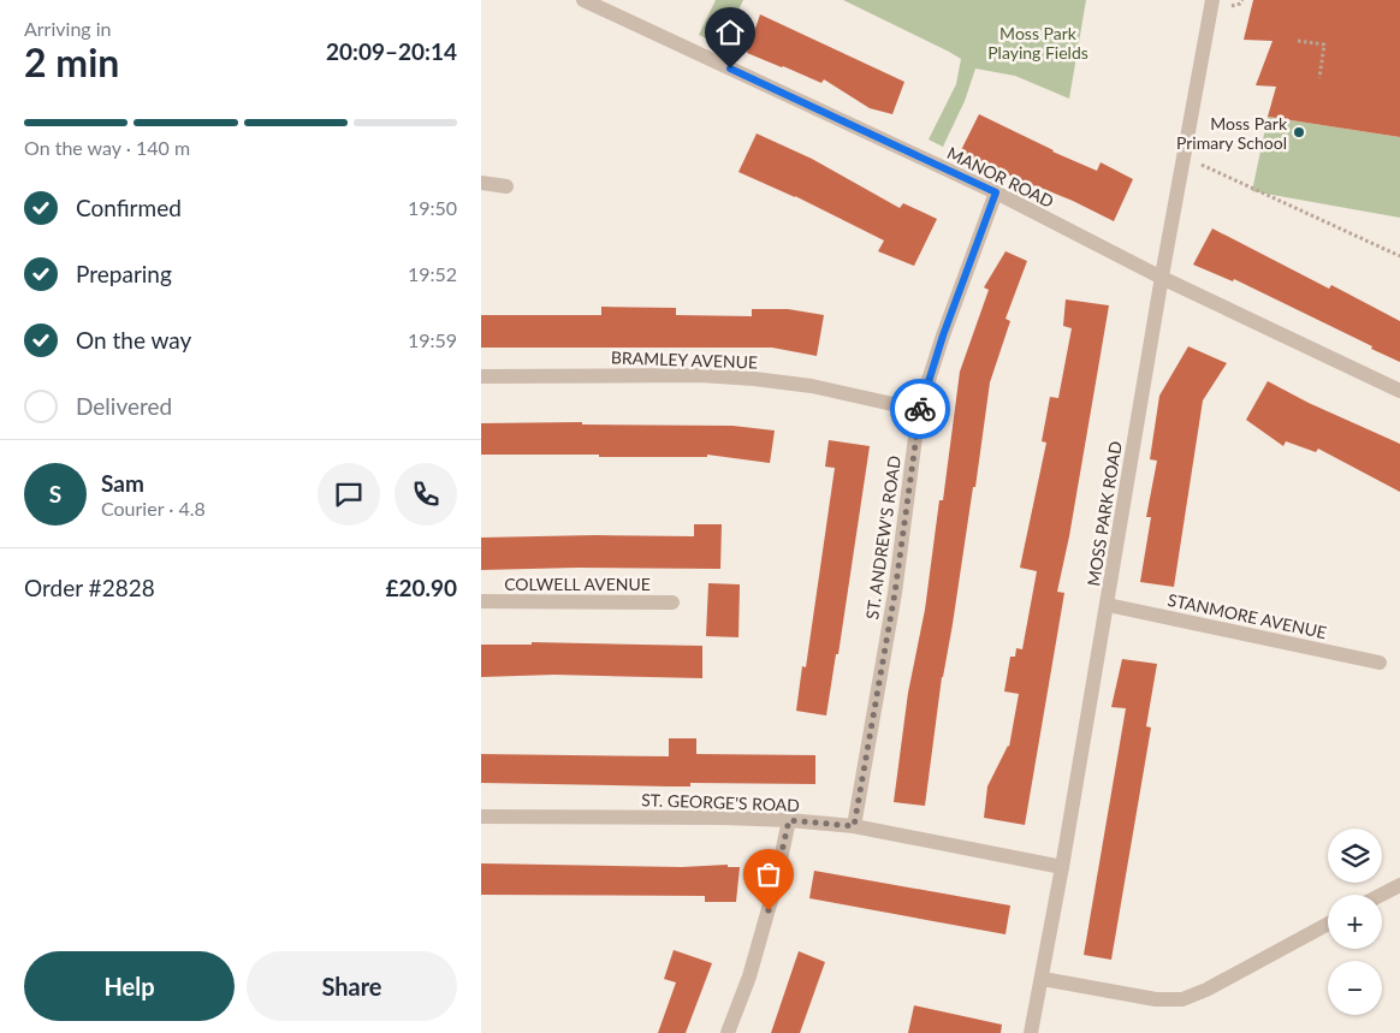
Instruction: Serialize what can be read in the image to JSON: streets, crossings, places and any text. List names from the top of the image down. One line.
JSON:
{"streets":{"street":["MANOR ROAD","BRAMLEY AVENUE","MOSS PARK ROAD","ST. ANDREW'S ROAD","COLWELL AVENUE","STANMORE AVENUE","ST. GEORGE'S ROAD"]},"crossings":[["MANOR ROAD","MOSS PARK ROAD"],["MANOR ROAD","ST. ANDREW'S ROAD"],["BRAMLEY AVENUE","ST. ANDREW'S ROAD"],["MOSS PARK ROAD","STANMORE AVENUE"],["MOSS PARK ROAD","ST. GEORGE'S ROAD"],["ST. ANDREW'S ROAD","ST. GEORGE'S ROAD"]],"parks":["Moss Park Playing Fields"],"places":["Moss Park Primary School"],"page":{"heading":["2 min","Arriving in","20:09–20:14"],"panel":["Sam","Courier · 4.8","Order #2828","£20.90"],"bar":"On the way · 140 m","list":[["Confirmed","19:50"],["Preparing","19:52"],["On the way","19:59"],"Delivered"],"round":"S","map_buttons":["+","−"],"buttons":["Help","Share"]}}
